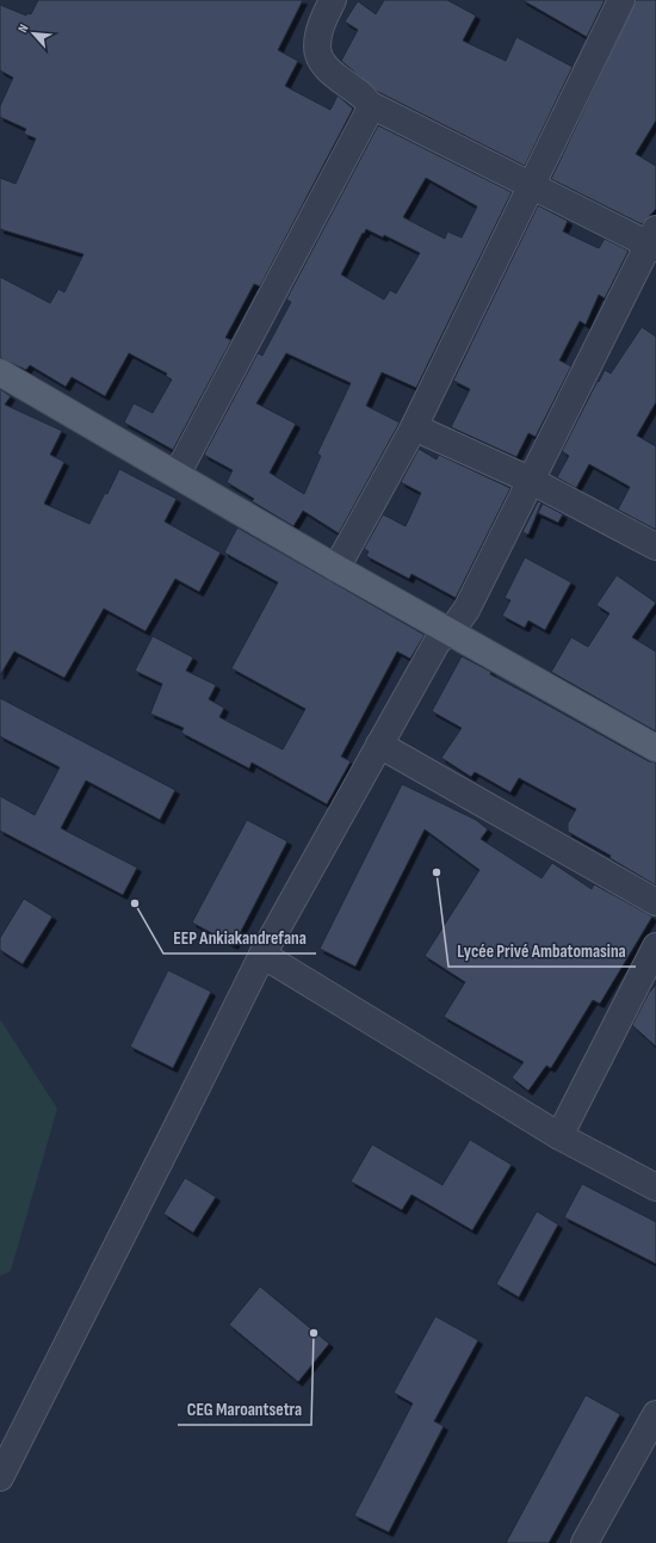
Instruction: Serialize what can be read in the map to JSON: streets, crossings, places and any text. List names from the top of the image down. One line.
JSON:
{"places":["Lycée Privé Ambatomasina","EEP Ankiakandrefana","CEG Maroantsetra"],"north":"top left"}
